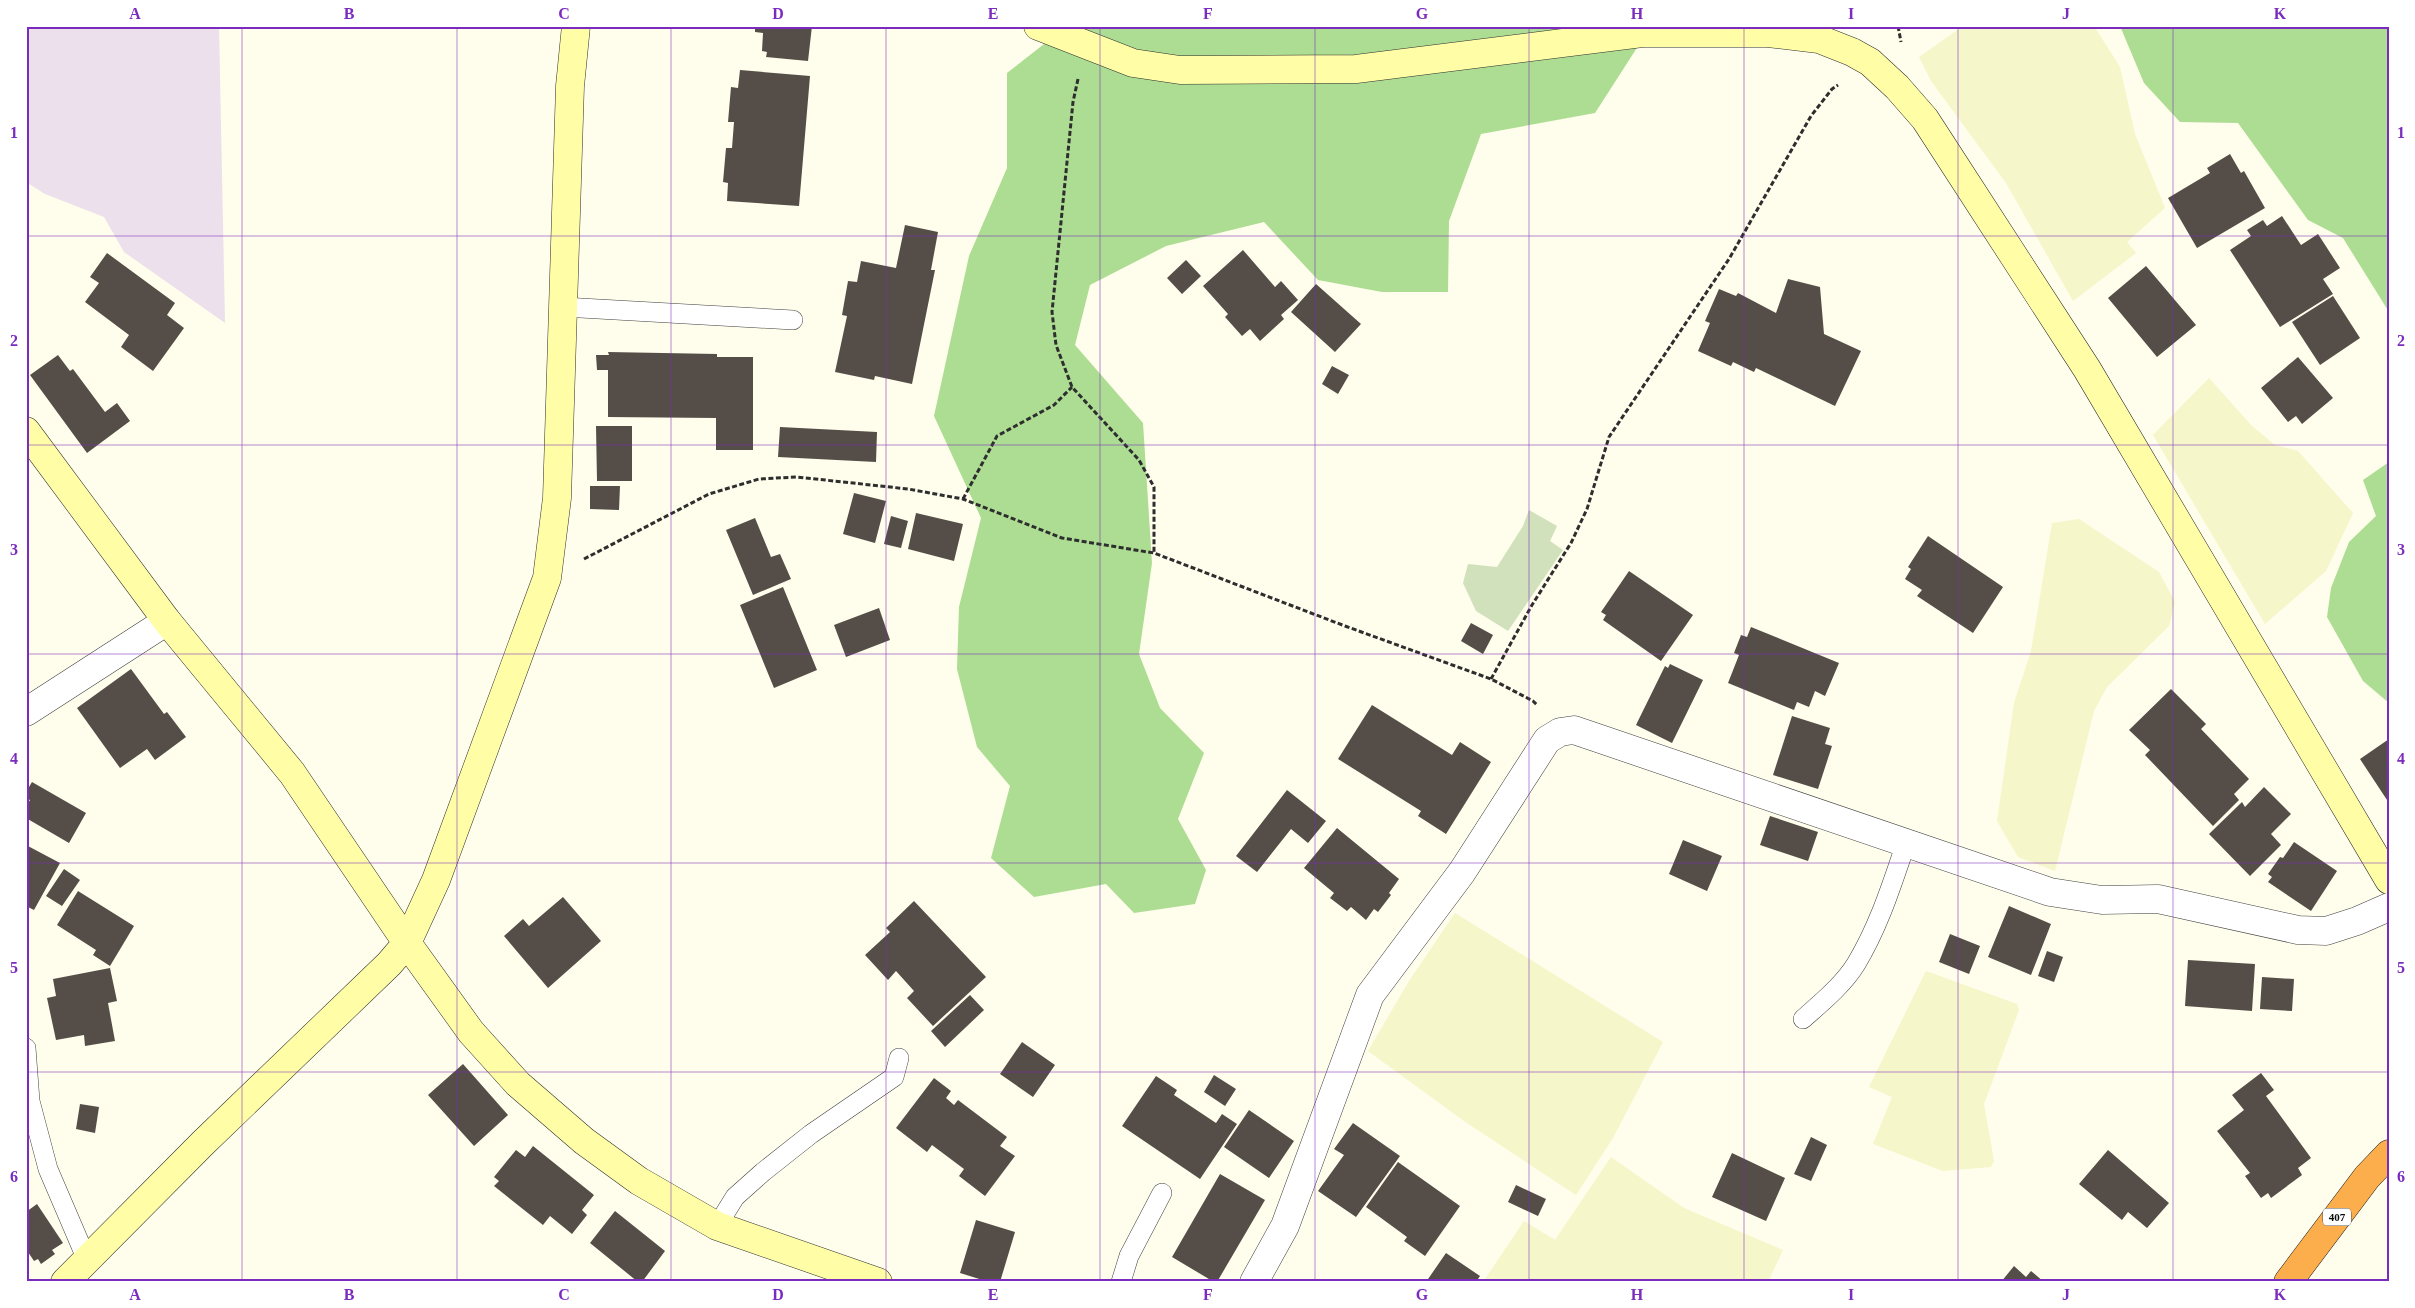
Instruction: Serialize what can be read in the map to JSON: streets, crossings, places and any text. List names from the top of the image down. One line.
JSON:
{"streets":{"highway":["407"]},"grid":{"columns":["A","B","C","D","E","F","G","H","I","J","K"],"rows":["1","2","3","4","5","6"]}}
